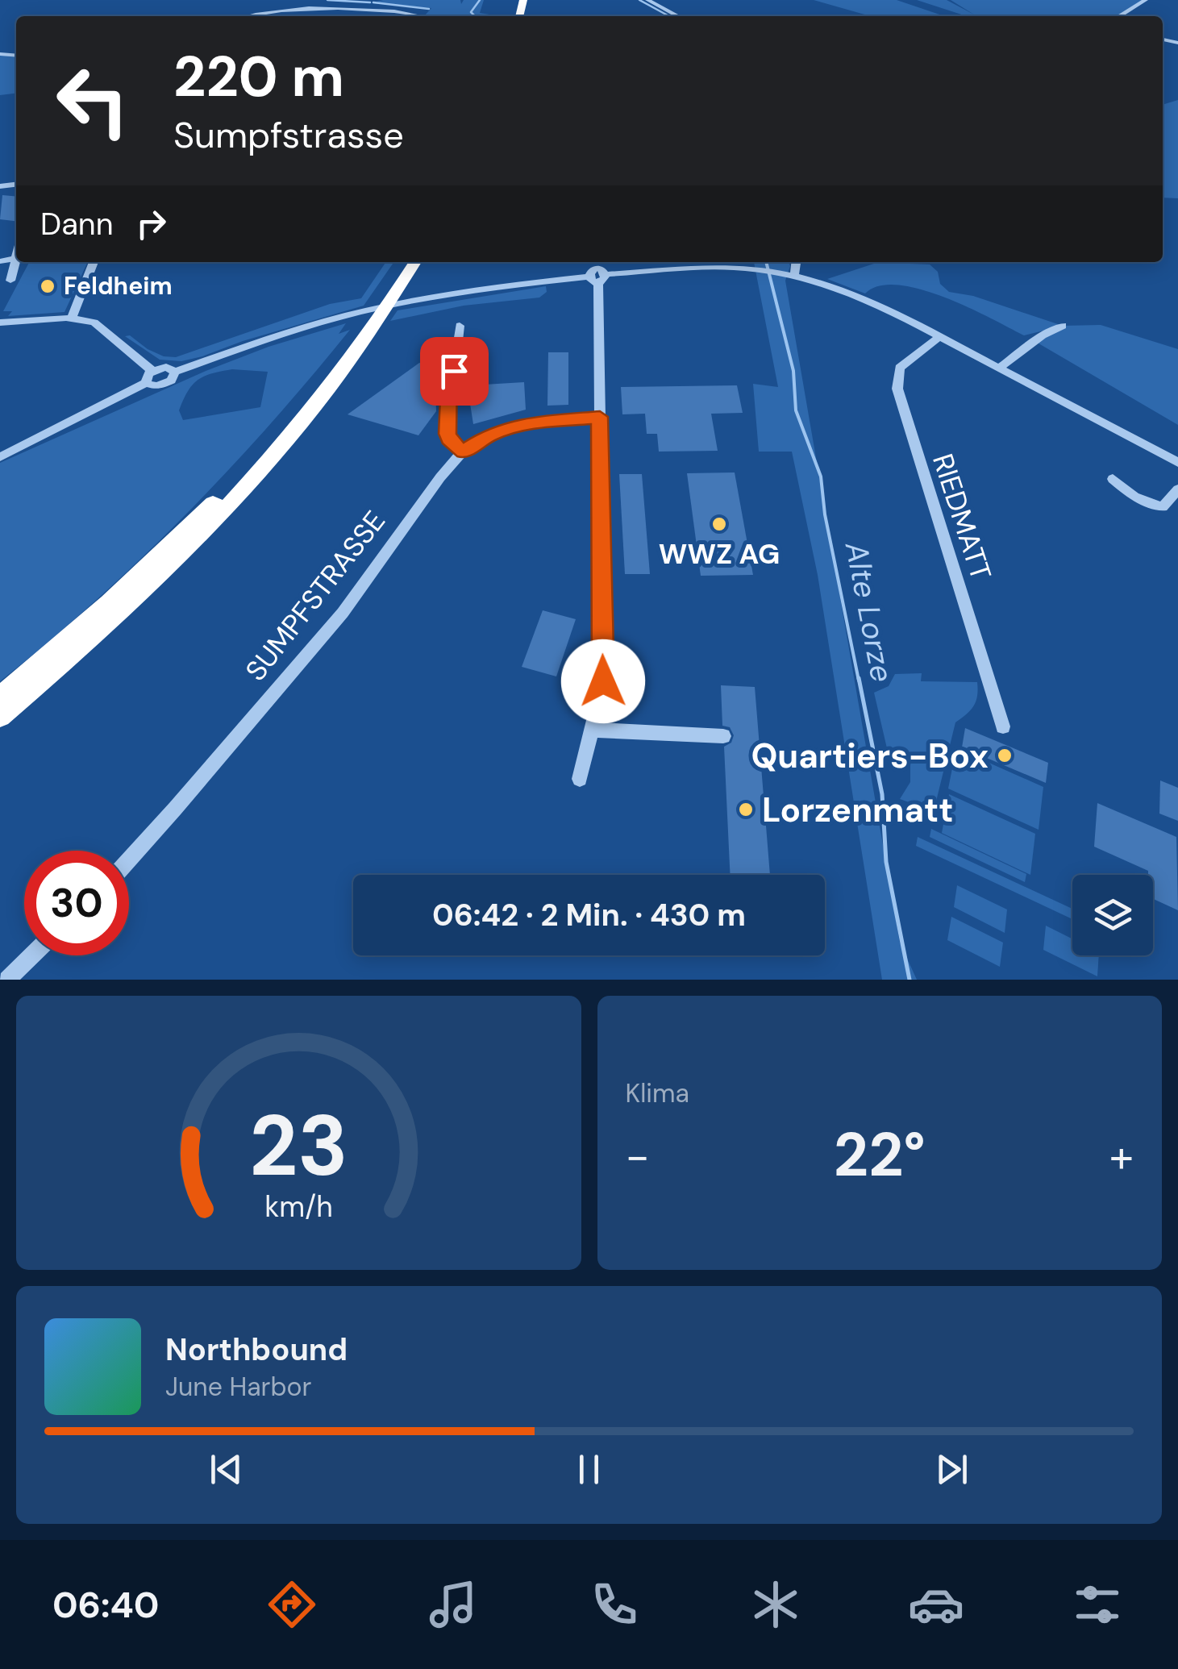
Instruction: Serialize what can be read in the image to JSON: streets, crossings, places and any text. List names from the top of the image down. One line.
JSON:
{"streets":{"street":["RIEDMATT","SUMPFSTRASSE"]},"water":["Alte Lorze"],"places":["Feldheim","WWZ AG","Quartiers-Box","Lorzenmatt"],"page":{"turn":["220 m","Sumpfstrasse"],"then":"Dann","limit":"30","trip":"06:42 · 2 Min. · 430 m","tile":"Klima","heat":["−","22°","+"],"song":["Northbound","June Harbor"],"tabs":"06:40","gauge":["23","km/h"]}}
